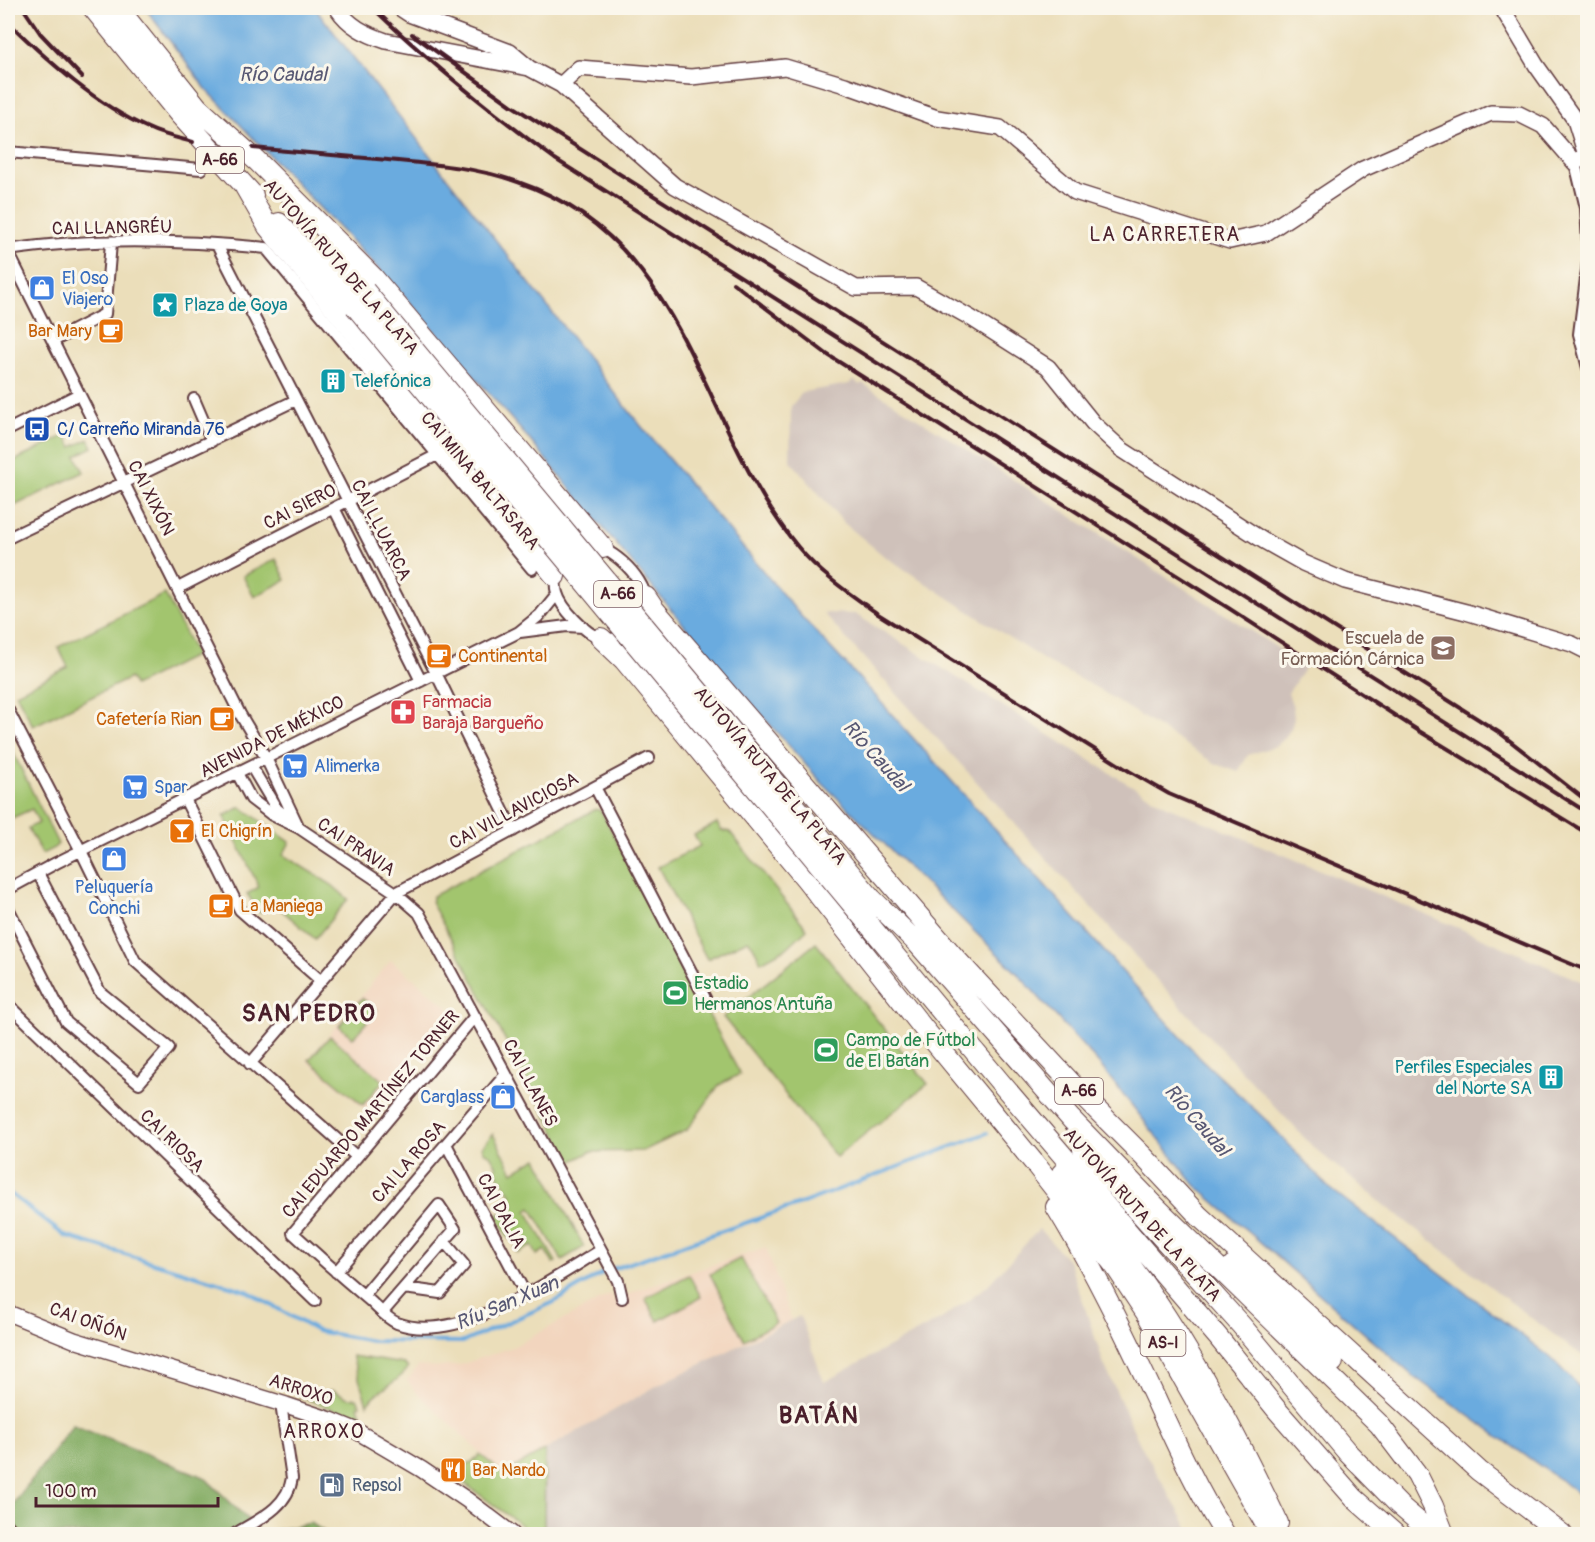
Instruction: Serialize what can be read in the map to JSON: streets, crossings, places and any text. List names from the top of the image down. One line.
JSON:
{"streets":{"highway":["A-66","AUTOVÍA RUTA DE LA PLATA","AS-I"],"street":["CAI LLANGRÉU","CAI MINA BALTASARA","CAI XIXÓN","CAI SIERO","CAI ḶḶUARCA","AVENIDA DE MÉXICO","CAI VILLAVICIOSA","CAI PRAVIA","CAI LLANES","CAI EDUARDO MARTÍNEZ TORNER","CAI RIOSA","CAI LA ROSA","CAI DALIA","CAI OÑÓN","ARROXO"]},"crossings":[["A-66","AVENIDA DE MÉXICO"],["CAI LLANGRÉU","CAI MINA BALTASARA"],["CAI LLANGRÉU","CAI XIXÓN"],["CAI LLANGRÉU","CAI ḶḶUARCA"],["AUTOVÍA RUTA DE LA PLATA","AS-I"],["CAI MINA BALTASARA","CAI SIERO"],["CAI XIXÓN","CAI SIERO"],["CAI XIXÓN","AVENIDA DE MÉXICO"],["CAI XIXÓN","CAI PRAVIA"],["CAI SIERO","CAI ḶḶUARCA"],["CAI ḶḶUARCA","AVENIDA DE MÉXICO"],["CAI ḶḶUARCA","CAI VILLAVICIOSA"],["AVENIDA DE MÉXICO","CAI PRAVIA"],["CAI VILLAVICIOSA","CAI PRAVIA"],["CAI VILLAVICIOSA","CAI LLANES"],["CAI PRAVIA","CAI LLANES"],["CAI LLANES","CAI EDUARDO MARTÍNEZ TORNER"],["CAI LLANES","CAI LA ROSA"],["CAI EDUARDO MARTÍNEZ TORNER","CAI LA ROSA"],["CAI LA ROSA","CAI DALIA"],["CAI OÑÓN","ARROXO"]],"districts":["LA CARRETERA","SAN PEDRO","BATÁN","ARROXO"],"water":["Río Caudal","Ríu San Xuan"],"places":{"shop":["El Oso Viajero","Peluquería Conchi","Carglass"],"place":["Plaza de Goya"],"cafe":["Bar Mary","Continental","Cafetería Rian","La Maniega"],"building":["Telefónica","Perfiles Especiales del Norte SA"],"bus stop":["C/ Carreño Miranda 76"],"school or university":["Escuela de Formación Cárnica"],"pharmacy":["Farmacia Baraja Bargueño"],"supermarket":["Alimerka","Spar"],"bar":["El Chigrín"],"sports":["Estadio Hermanos Antuña","Campo de Fútbol de El Batán"],"restaurant":["Bar Nardo"],"fuel station":["Repsol"]},"scale_bar":"100 m"}
